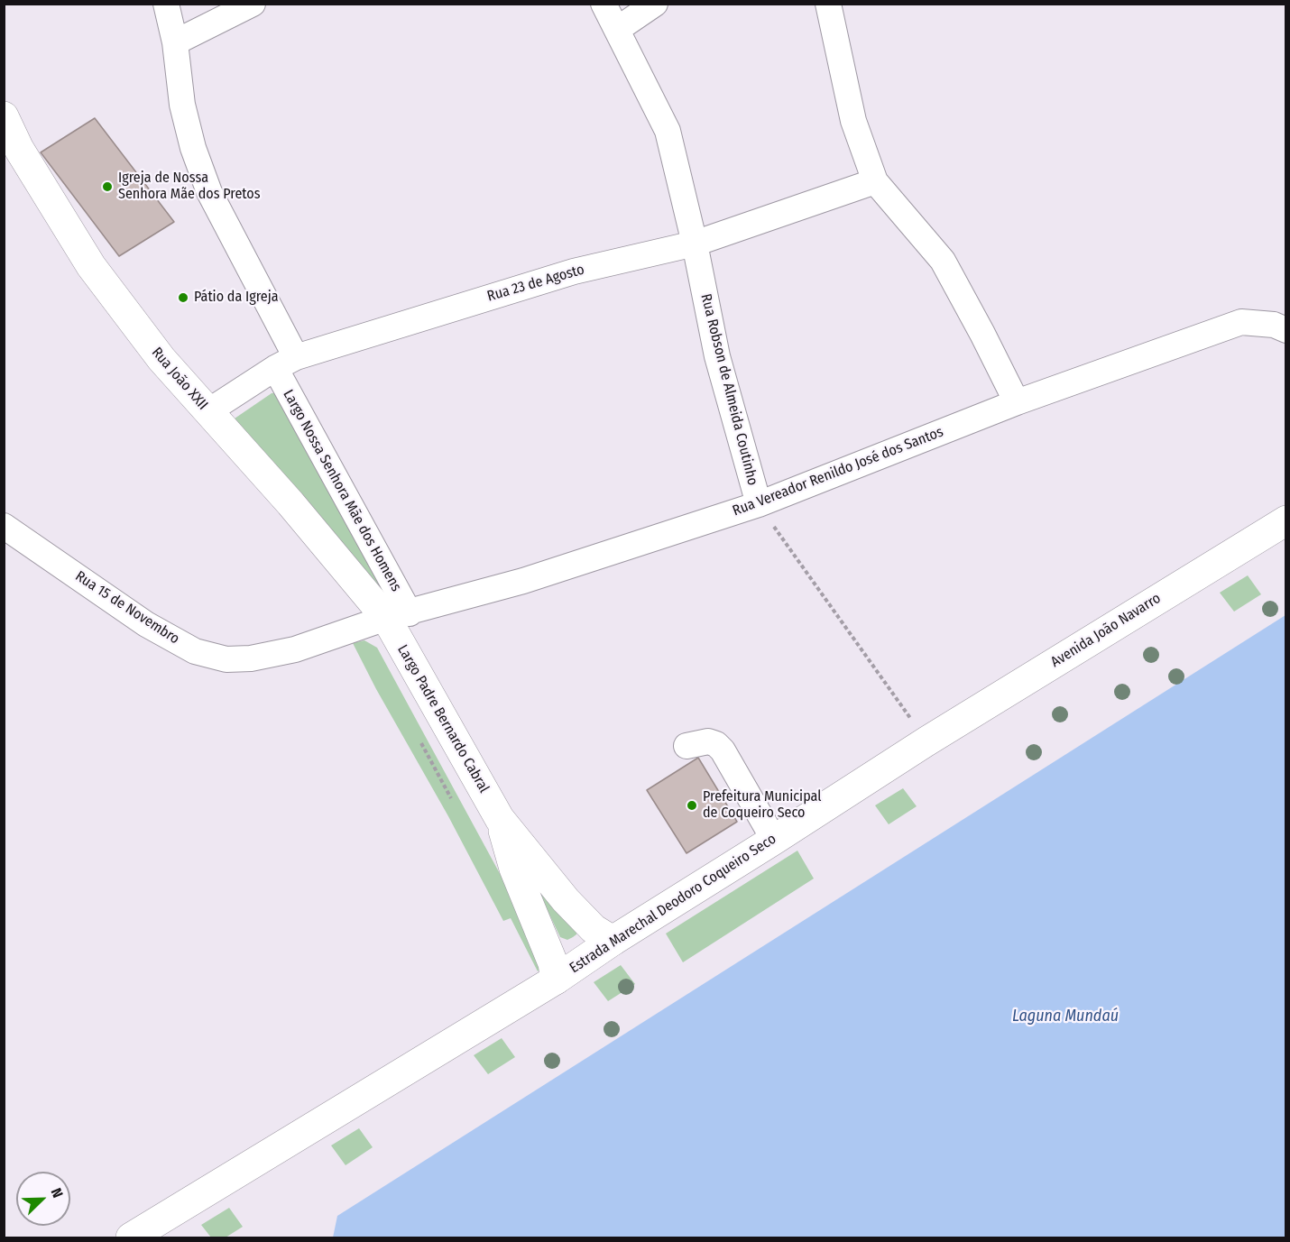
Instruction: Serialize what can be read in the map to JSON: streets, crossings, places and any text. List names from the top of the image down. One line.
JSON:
{"streets":{"street":["Rua 23 de Agosto","Rua João XXII","Rua Robson de Almeida Coutinho","Rua Vereador Renildo José dos Santos","Largo Nossa Senhora Mãe dos Homens","Rua 15 de Novembro","Avenida João Navarro","Largo Padre Bernardo Cabral","Estrada Marechal Deodoro Coqueiro Seco"]},"crossings":[["Rua 23 de Agosto","Rua João XXII"],["Rua 23 de Agosto","Rua Robson de Almeida Coutinho"],["Rua 23 de Agosto","Largo Nossa Senhora Mãe dos Homens"],["Rua João XXII","Rua Vereador Renildo José dos Santos"],["Rua João XXII","Largo Nossa Senhora Mãe dos Homens"],["Rua João XXII","Rua 15 de Novembro"],["Rua João XXII","Largo Padre Bernardo Cabral"],["Rua Robson de Almeida Coutinho","Rua Vereador Renildo José dos Santos"],["Rua Robson de Almeida Coutinho","Avenida João Navarro"],["Rua Robson de Almeida Coutinho","Estrada Marechal Deodoro Coqueiro Seco"],["Rua Vereador Renildo José dos Santos","Largo Nossa Senhora Mãe dos Homens"],["Rua Vereador Renildo José dos Santos","Rua 15 de Novembro"],["Rua Vereador Renildo José dos Santos","Largo Padre Bernardo Cabral"],["Largo Nossa Senhora Mãe dos Homens","Rua 15 de Novembro"],["Largo Nossa Senhora Mãe dos Homens","Largo Padre Bernardo Cabral"],["Rua 15 de Novembro","Largo Padre Bernardo Cabral"],["Avenida João Navarro","Estrada Marechal Deodoro Coqueiro Seco"],["Largo Padre Bernardo Cabral","Estrada Marechal Deodoro Coqueiro Seco"]],"water":["Laguna Mundaú"],"places":["Igreja de Nossa Senhora Mãe dos Pretos","Pátio da Igreja","Prefeitura Municipal de Coqueiro Seco"],"north":"top right"}
